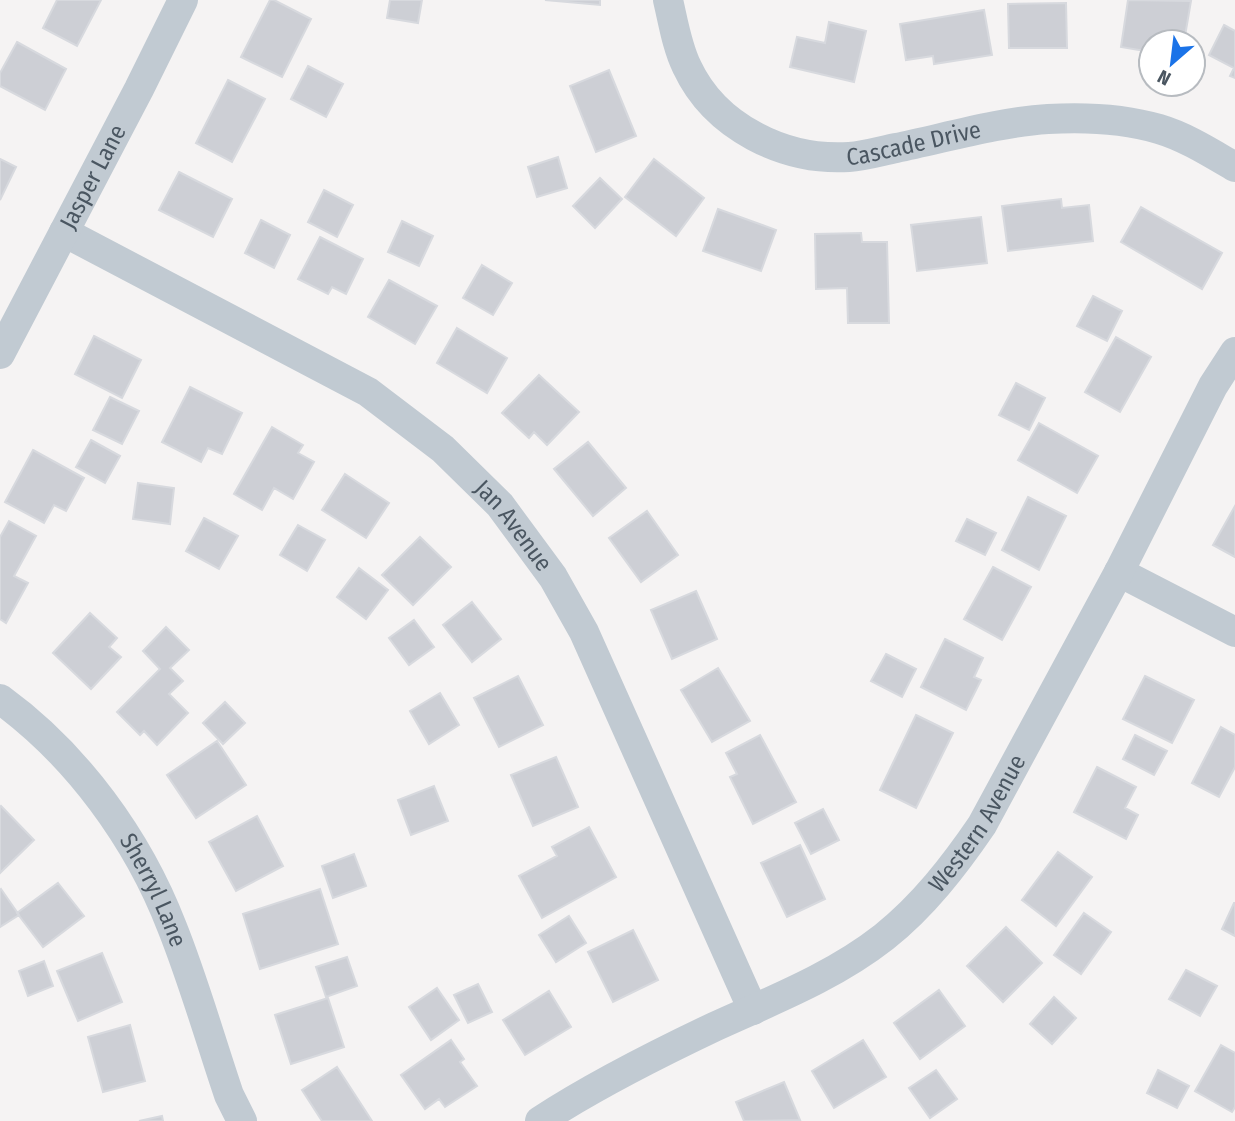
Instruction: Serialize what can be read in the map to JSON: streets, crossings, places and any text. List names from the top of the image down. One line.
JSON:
{"streets":{"street":["Cascade Drive","Jasper Lane","Jan Avenue","Western Avenue","Sherryl Lane"]},"crossings":[["Jasper Lane","Jan Avenue"],["Jan Avenue","Western Avenue"]],"north":"bottom left"}
